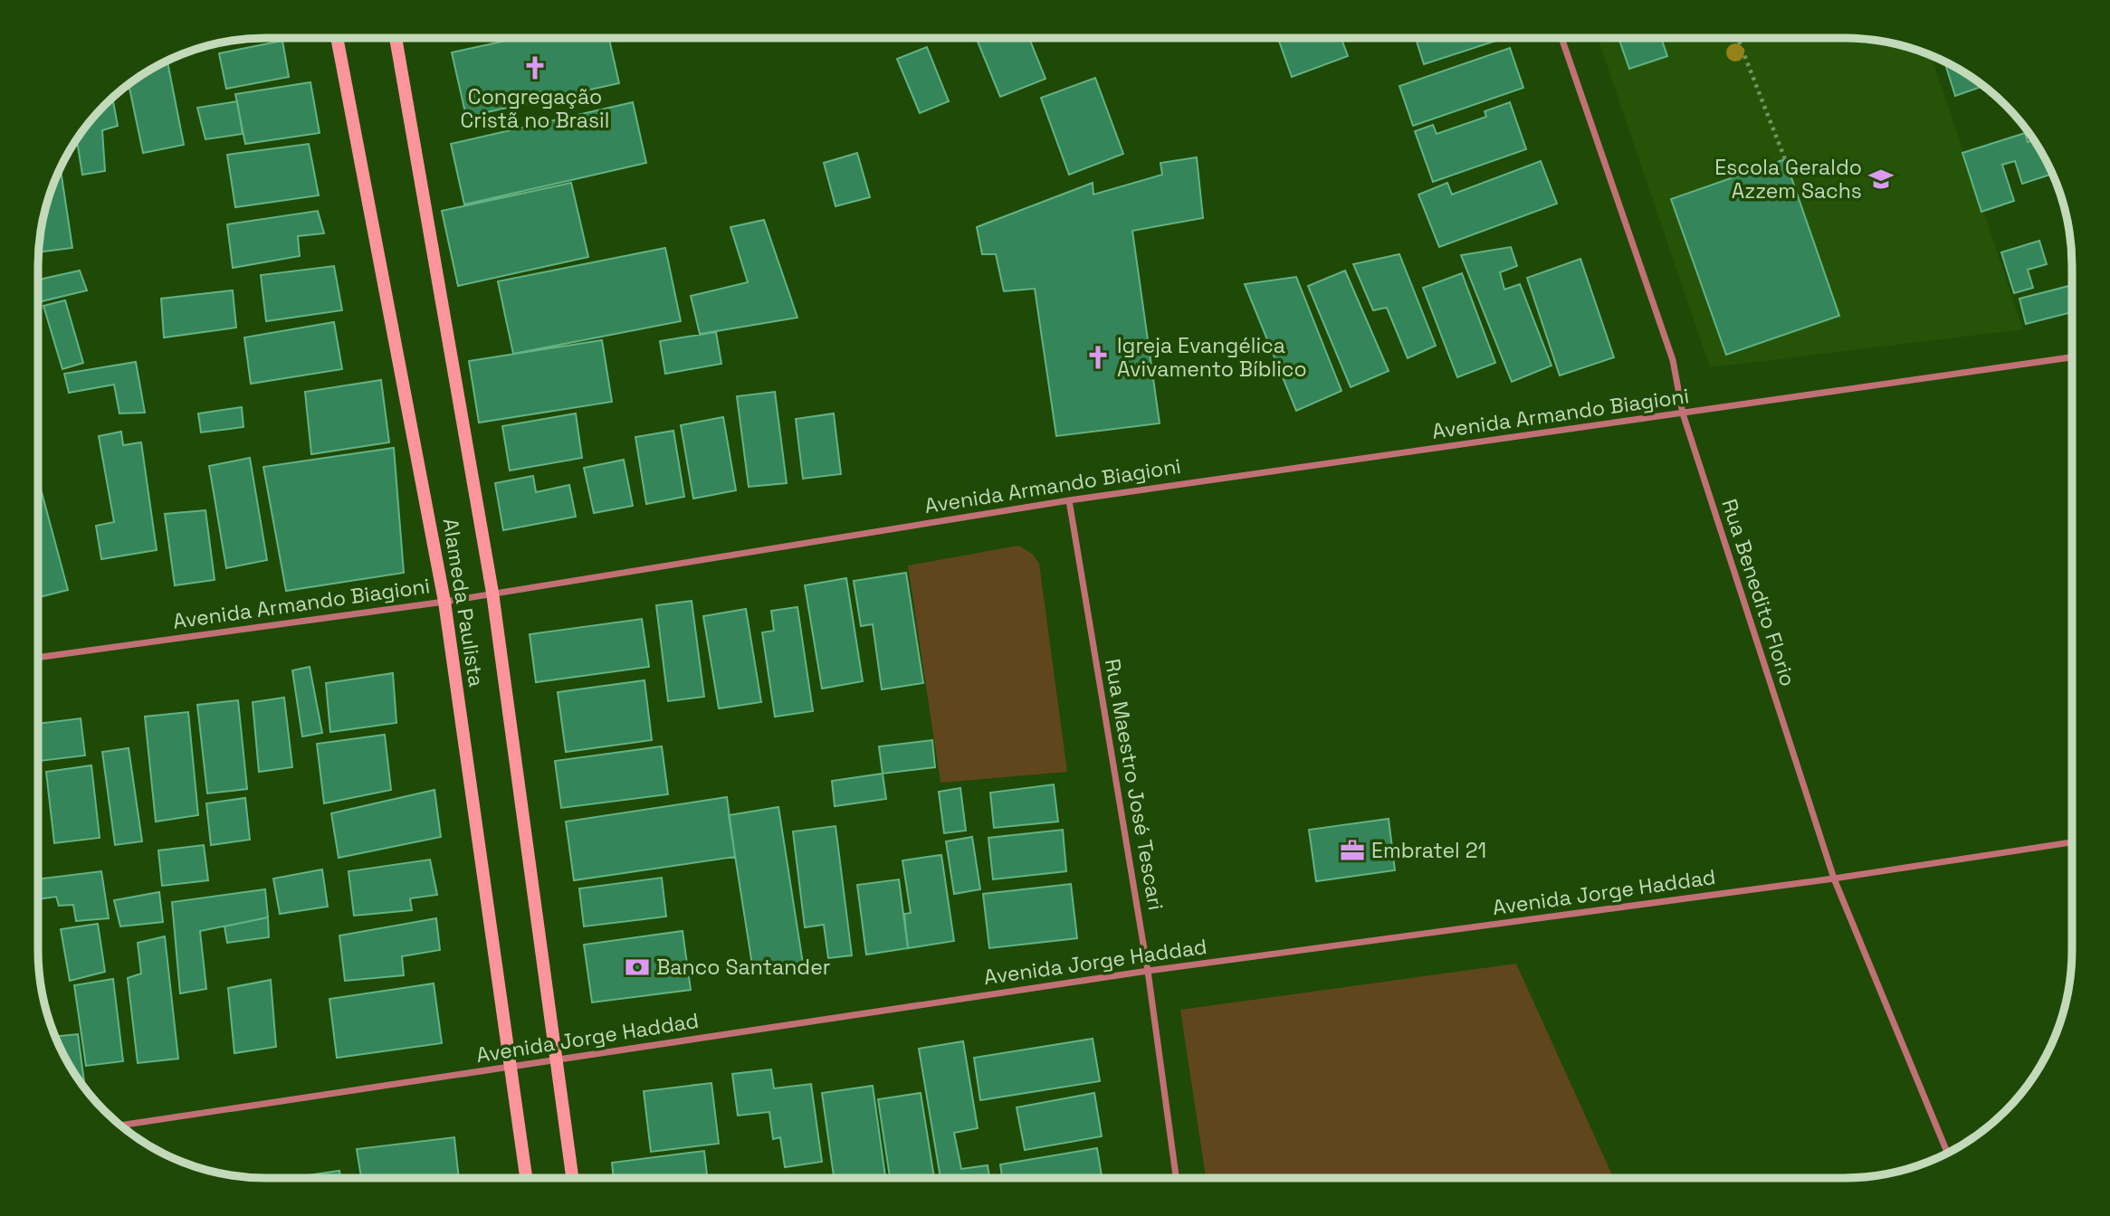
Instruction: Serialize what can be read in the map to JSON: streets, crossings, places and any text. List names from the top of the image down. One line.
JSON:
{"streets":{"main road":["Alameda Paulista"],"street":["Avenida Armando Biagioni","Rua Benedito Florio","Rua Maestro José Tescari","Avenida Jorge Haddad"]},"crossings":[["Avenida Armando Biagioni","Rua Benedito Florio"],["Avenida Armando Biagioni","Alameda Paulista"],["Avenida Armando Biagioni","Rua Maestro José Tescari"],["Rua Benedito Florio","Avenida Jorge Haddad"],["Alameda Paulista","Avenida Jorge Haddad"],["Rua Maestro José Tescari","Avenida Jorge Haddad"]],"places":{"church":["Congregação Cristã no Brasil","Igreja Evangélica Avivamento Bíblico"],"school or university":["Escola Geraldo Azzem Sachs"],"office":["Embratel 21"],"bank":["Banco Santander"]}}
